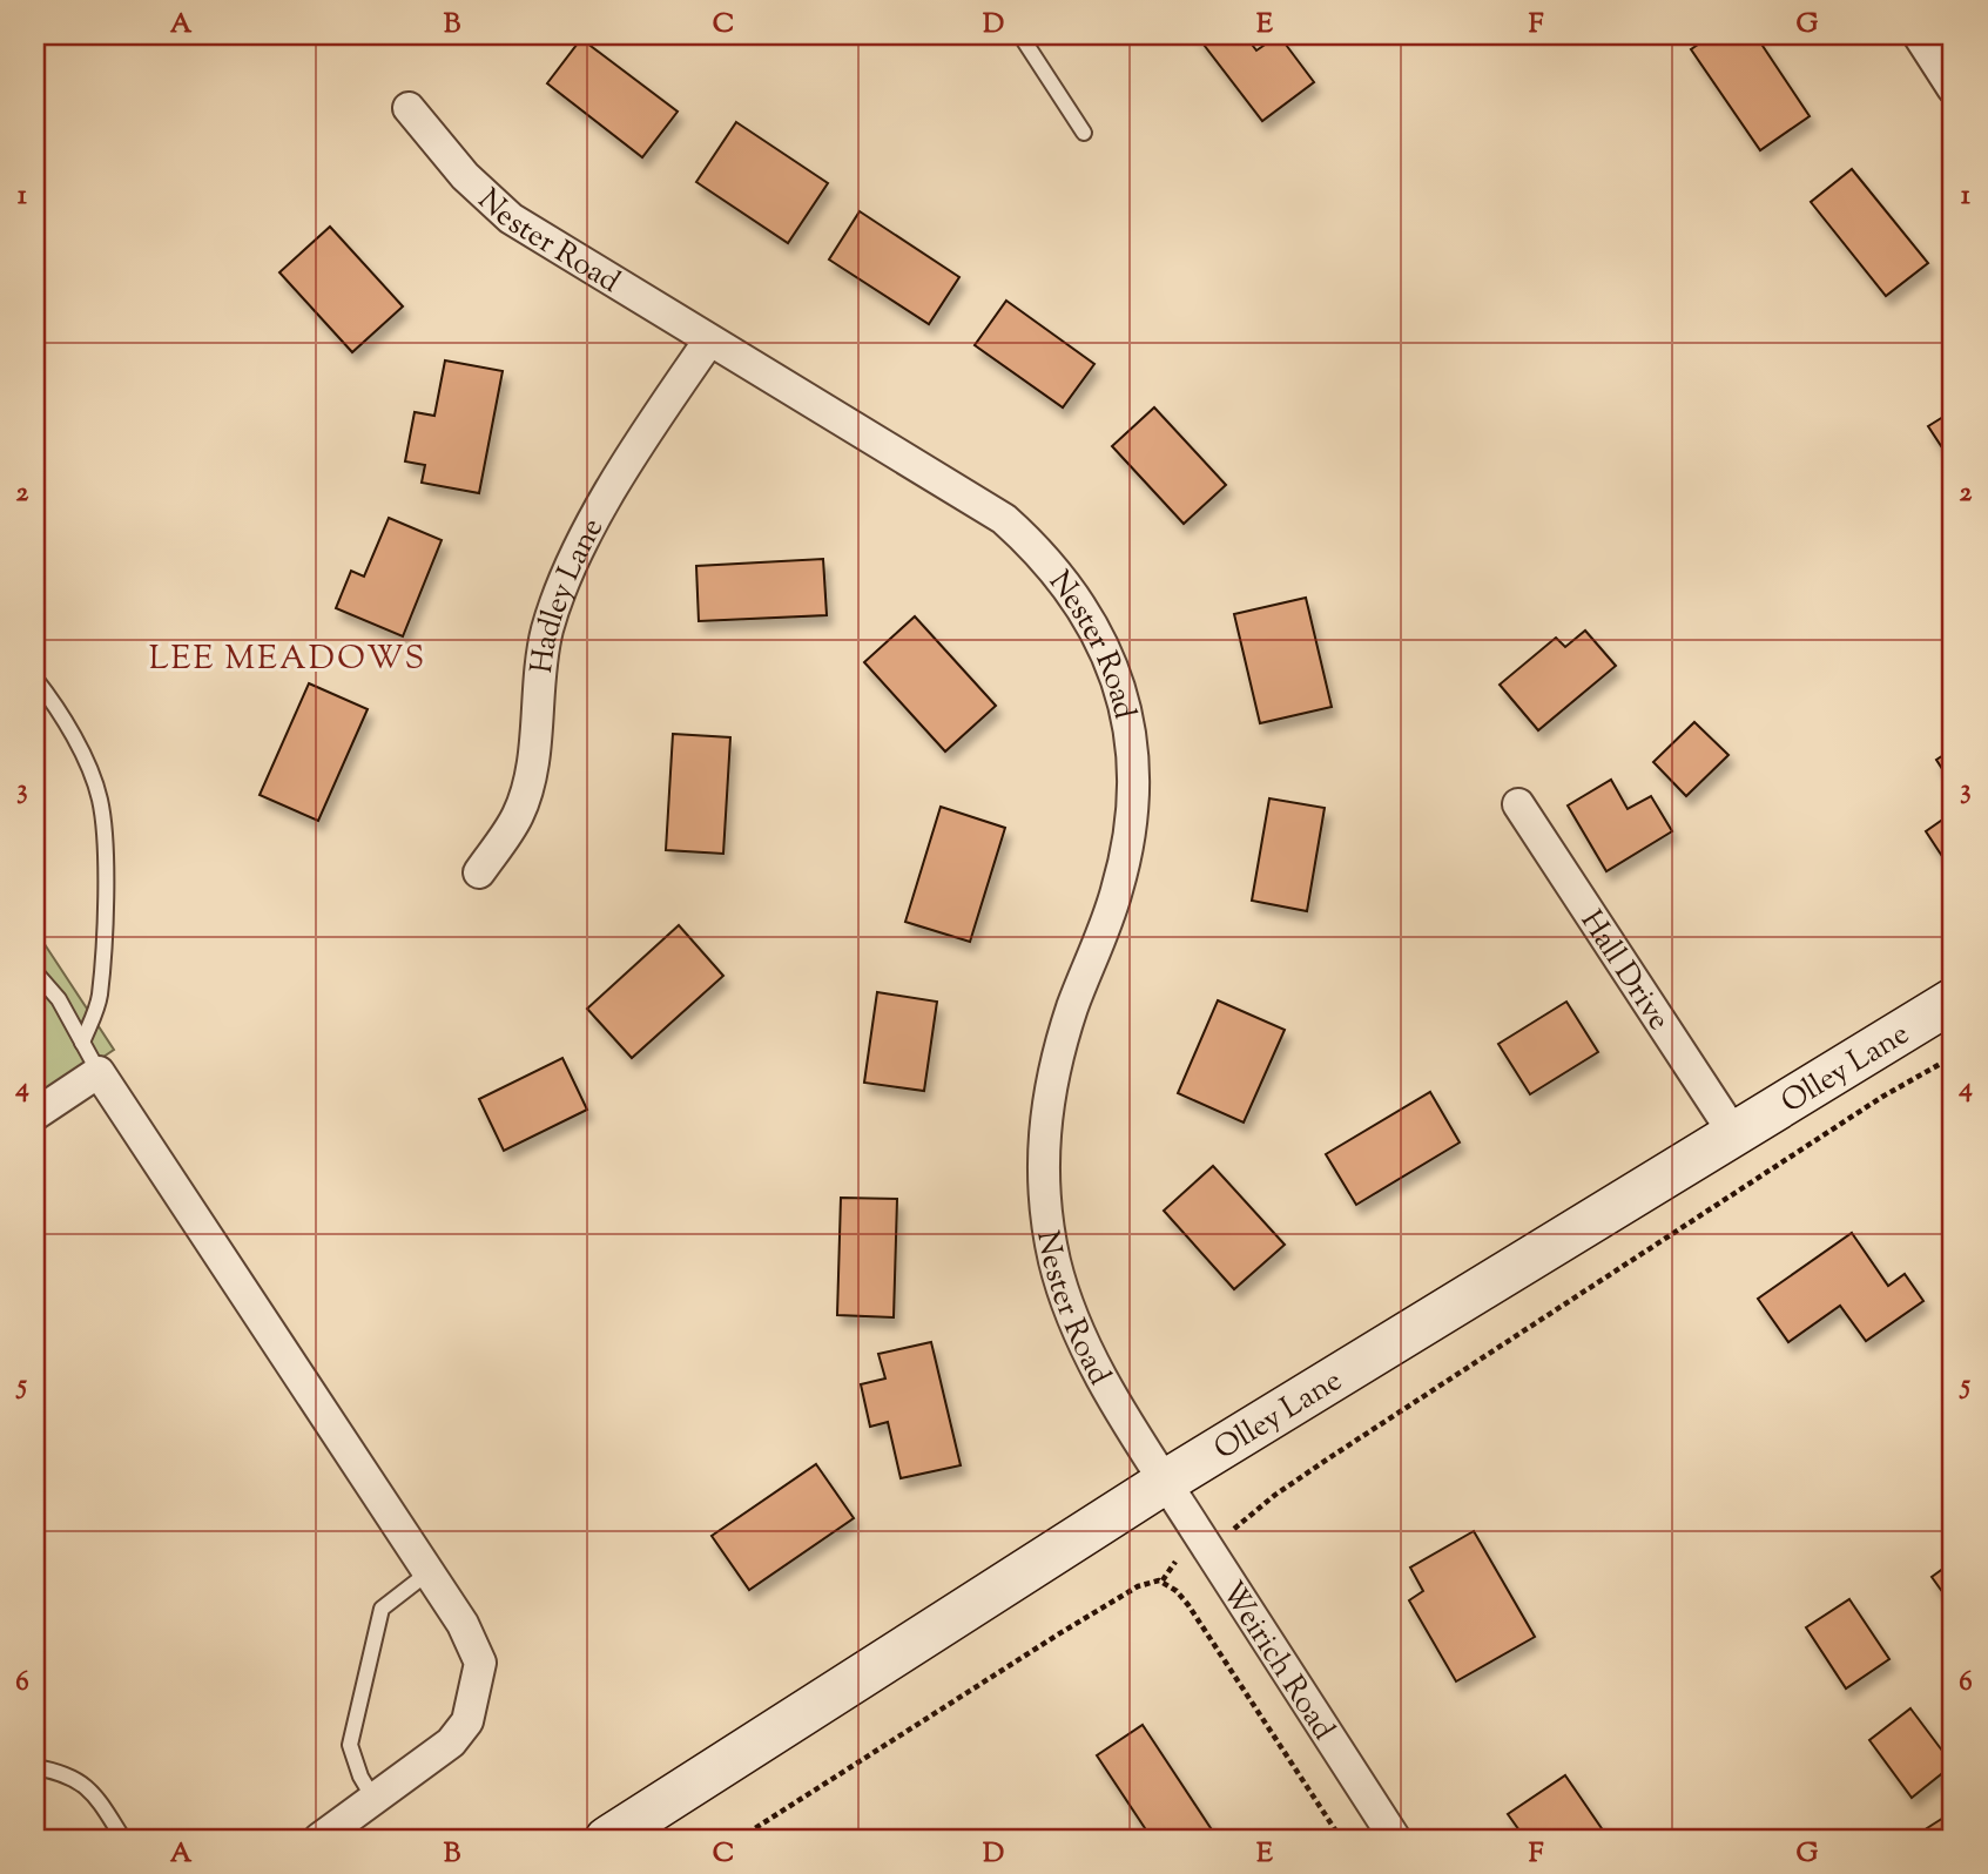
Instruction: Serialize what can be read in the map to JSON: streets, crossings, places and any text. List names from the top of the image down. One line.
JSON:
{"streets":{"main road":["Olley Lane"],"street":["Nester Road","Hadley Lane","Hall Drive","Weirich Road"]},"crossings":[["Nester Road","Hadley Lane"],["Nester Road","Olley Lane"],["Nester Road","Weirich Road"],["Hall Drive","Olley Lane"],["Olley Lane","Weirich Road"]],"districts":["LEE MEADOWS"],"grid":{"columns":["A","B","C","D","E","F","G"],"rows":["1","2","3","4","5","6"]}}
